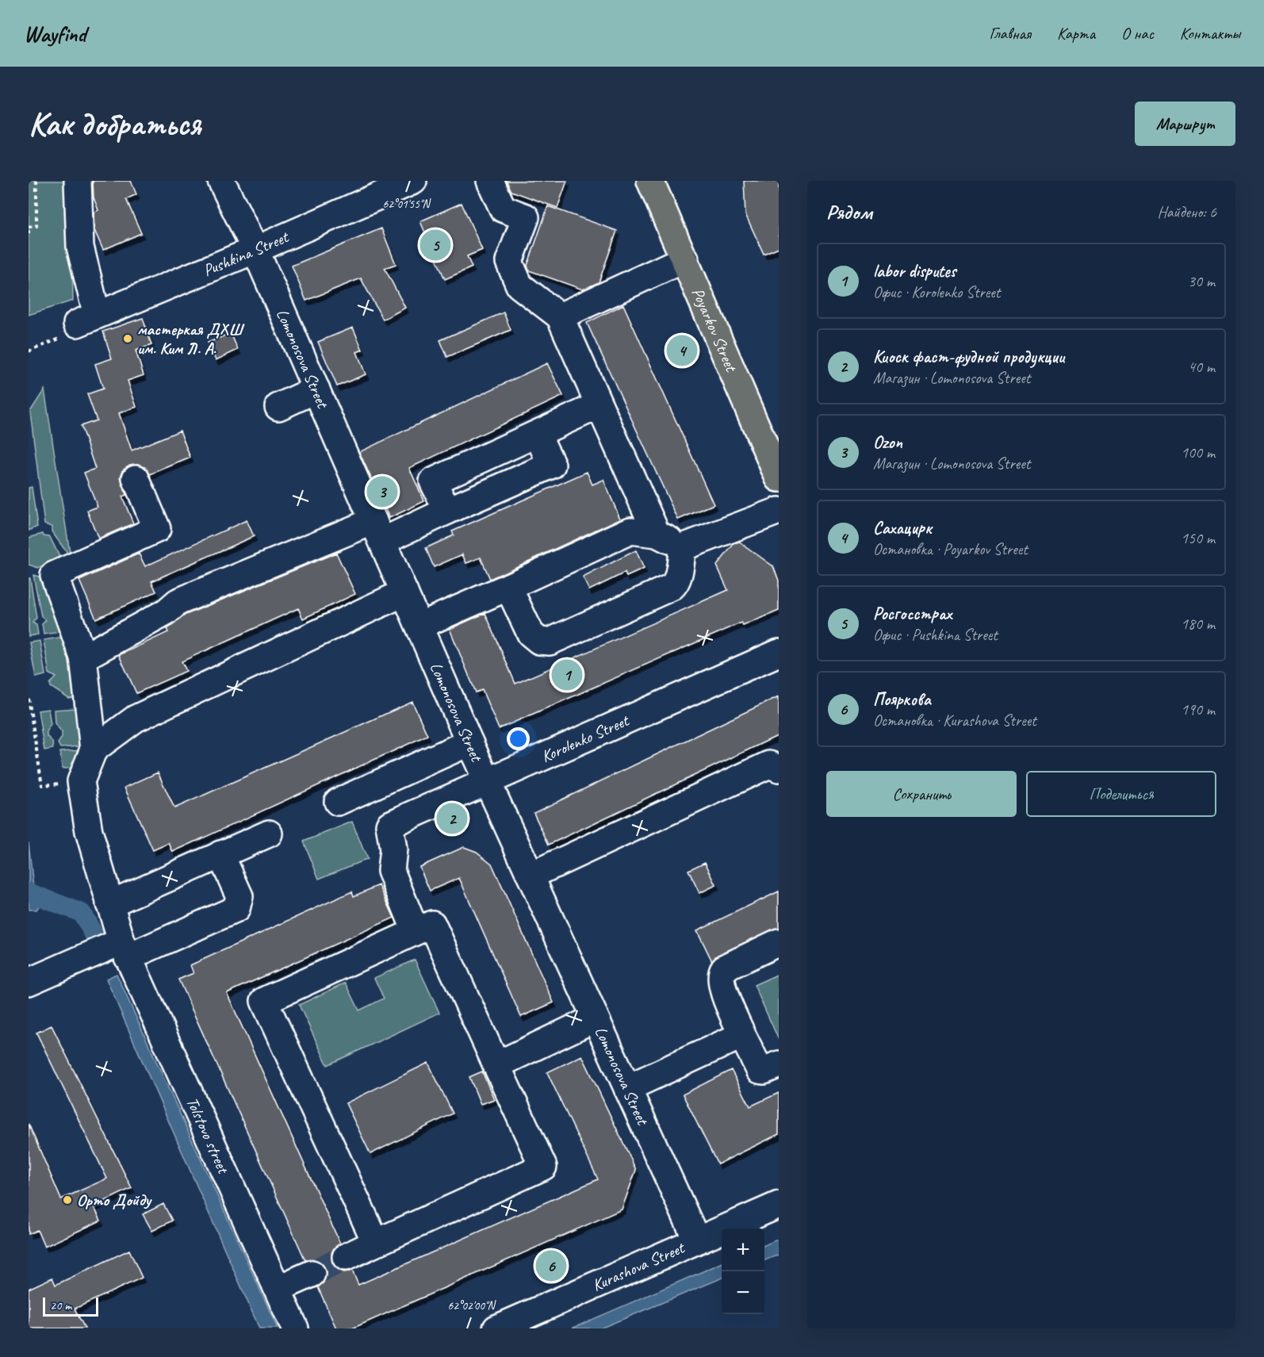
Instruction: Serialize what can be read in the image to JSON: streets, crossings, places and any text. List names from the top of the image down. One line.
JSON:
{"streets":{"main road":["Poyarkov Street"],"street":["Pushkina Street","Lomonosova Street","Korolenko Street","Tolstovo street","Kurashova Street"]},"crossings":[["Pushkina Street","Lomonosova Street"],["Lomonosova Street","Korolenko Street"],["Lomonosova Street","Kurashova Street"]],"places":["мастеркая ДХШ им. Ким Л. А.","Орто Дойду"],"scale_bar":"20 m","page":{"header":"Wayfind","nav":["Главная","Карта","О нас","Контакты"],"buttons":["Маршрут",["Сохранить","Поделиться"]],"title":"Как добраться","heading":["Рядом","Найдено: 6"],"pins":["5","4","3","1","2","6"],"list":[{"mark":"1","name":"labor disputes","note":"Офис · Korolenko Street","value":"30 m"},{"mark":"2","name":"Киоск фаст-фудной продукции","note":"Магазин · Lomonosova Street","value":"40 m"},{"mark":"3","name":"Ozon","note":"Магазин · Lomonosova Street","value":"100 m"},{"mark":"4","name":"Сахацирк","note":"Остановка · Poyarkov Street","value":"150 m"},{"mark":"5","name":"Росгосстрах","note":"Офис · Pushkina Street","value":"180 m"},{"mark":"6","name":"Пояркова","note":"Остановка · Kurashova Street","value":"190 m"}],"map_buttons":["+","−"],"scale":"20 m"},"coordinates":["62°01'55\"N","62°02'00\"N"]}
